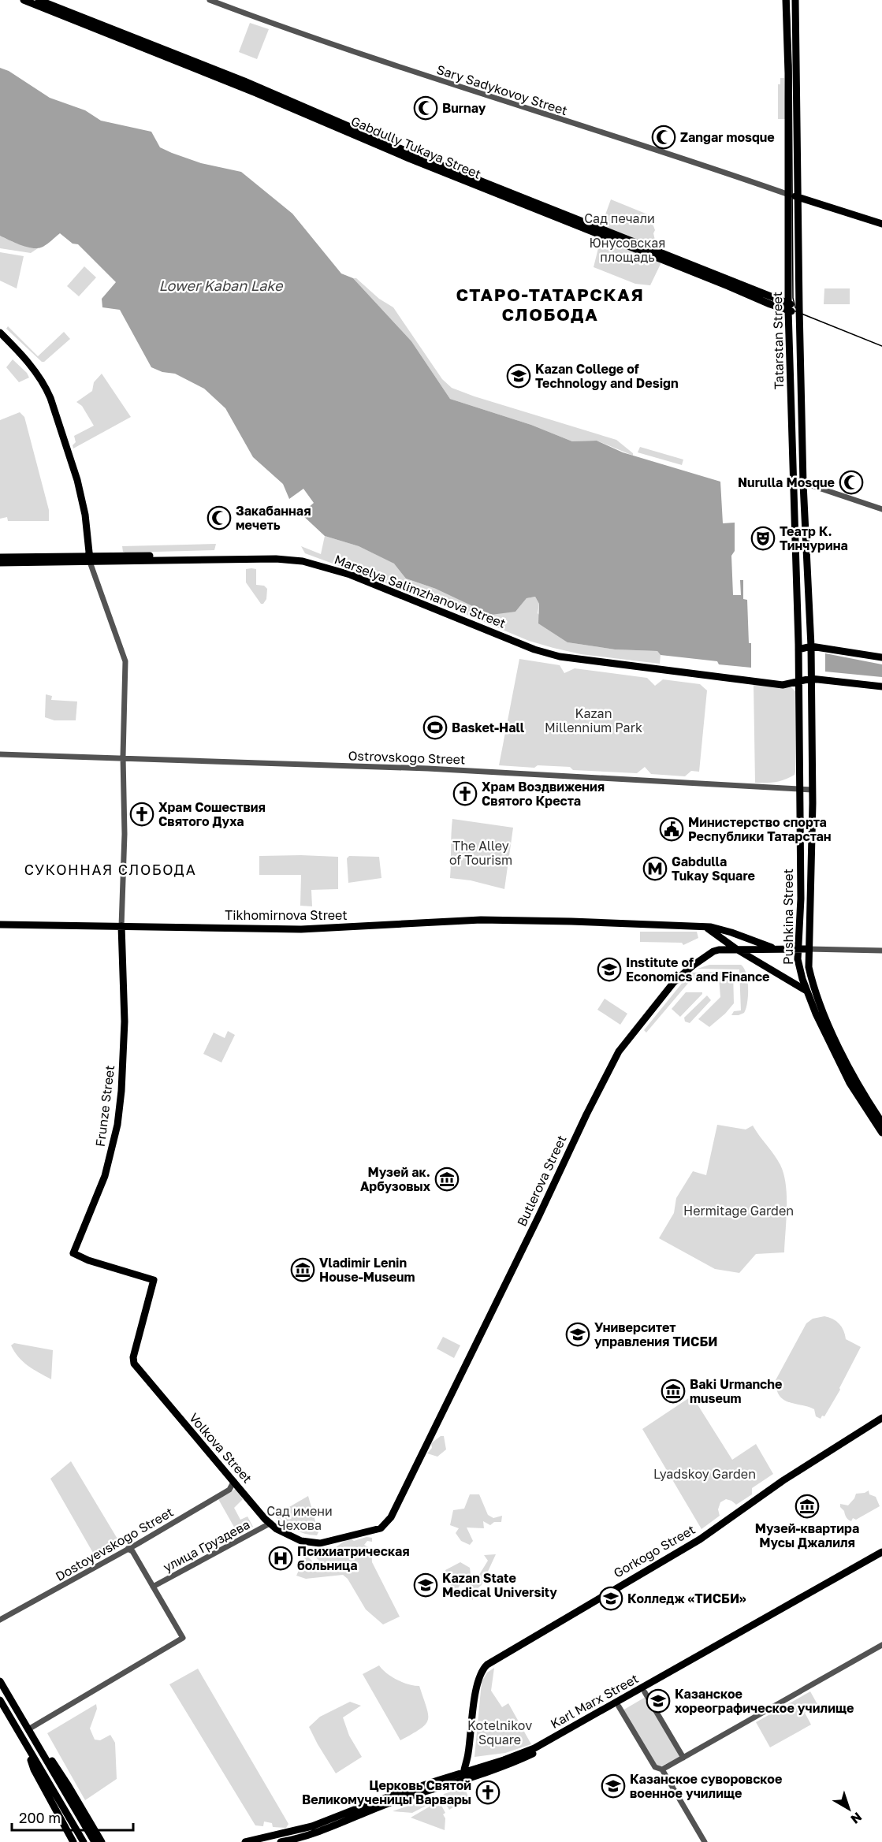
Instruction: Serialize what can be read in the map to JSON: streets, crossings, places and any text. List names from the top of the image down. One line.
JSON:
{"streets":{"main road":["Gabdully Tukaya Street","Tatarstan Street","Marselya Salimzhanova Street","Tikhomirnova Street","Pushkina Street","Frunze Street","Butlerova Street","Volkova Street","Gorkogo Street","Karl Marx Street"],"street":["Sary Sadykovoy Street","Ostrovskogo Street","Dostoyevskogo Street","улица Груздева"]},"crossings":[["Sary Sadykovoy Street","Tatarstan Street"],["Gabdully Tukaya Street","Tatarstan Street"],["Tatarstan Street","Marselya Salimzhanova Street"],["Tatarstan Street","Pushkina Street"],["Marselya Salimzhanova Street","Pushkina Street"],["Ostrovskogo Street","Pushkina Street"],["Tikhomirnova Street","Frunze Street"],["Tikhomirnova Street","Butlerova Street"],["Pushkina Street","Butlerova Street"],["Frunze Street","Volkova Street"],["Butlerova Street","Volkova Street"],["Volkova Street","Dostoyevskogo Street"],["Volkova Street","улица Груздева"],["Gorkogo Street","Karl Marx Street"]],"districts":["СТАРО-ТАТАРСКАЯ СЛОБОДА","СУКОННАЯ СЛОБОДА"],"water":["Lower Kaban Lake"],"parks":["Сад печали","Юнусовская площадь","Kazan Millennium Park","The Alley of Tourism","Hermitage Garden","Lyadskoy Garden","Сад имени Чехова","Kotelnikov Square"],"places":{"mosque":["Burnay","Zangar mosque","Nurulla Mosque","Закабанная мечеть"],"school or university":["Kazan College of Technology and Design","Institute of Economics and Finance","Университет управления ТИСБИ","Kazan State Medical University","Колледж «ТИСБИ»","Казанское хореографическое училище","Казанское суворовское военное училище"],"theatre":["Театр К. Тинчурина"],"sports":["Basket-Hall"],"church":["Храм Воздвижения Святого Креста","Храм Сошествия Святого Духа","Церковь Святой Великомученицы Варвары"],"public building":["Министерство спорта Республики Татарстан"],"metro station":["Gabdulla Tukay Square"],"museum":["Музей ак. Арбузовых","Vladimir Lenin House-Museum","Baki Urmanche museum","Музей-квартира Мусы Джалиля"],"hospital":["Психиатрическая больница"]},"scale_bar":"200 m","north":"bottom right"}
